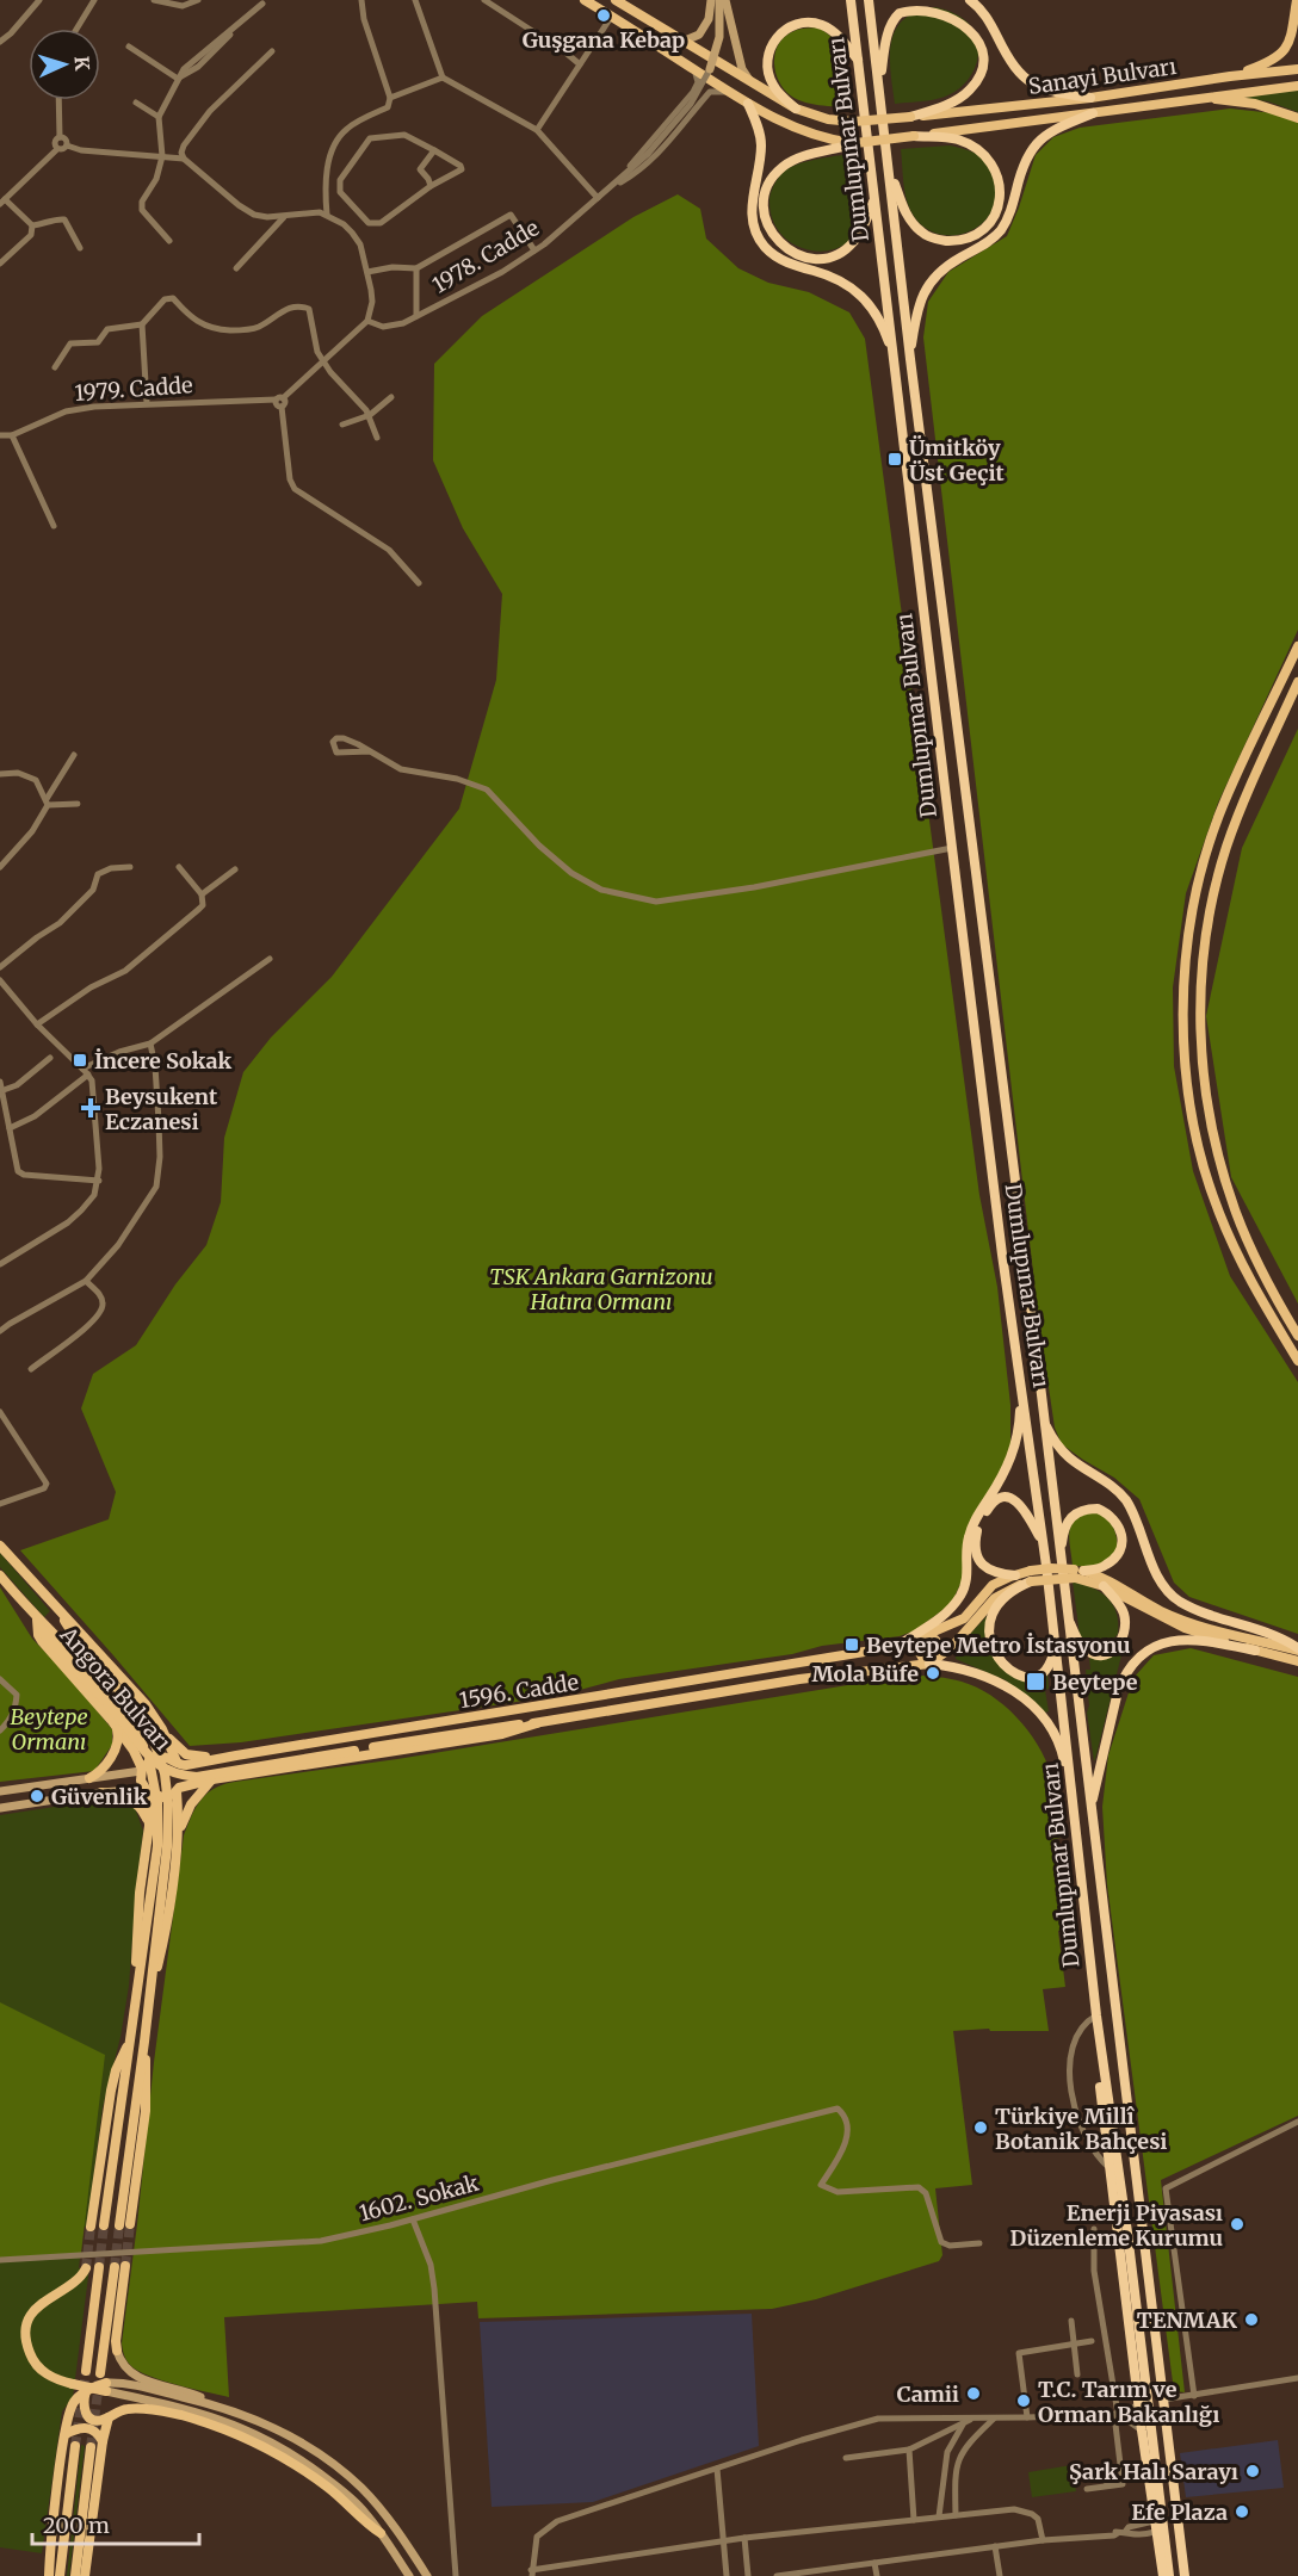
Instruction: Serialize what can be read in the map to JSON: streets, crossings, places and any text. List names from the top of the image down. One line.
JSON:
{"streets":{"highway":["Dumlupınar Bulvarı"],"main road":["Sanayi Bulvarı","Angora Bulvarı","1596. Cadde"],"street":["1978. Cadde","1979. Cadde","1602. Sokak"]},"crossings":[["Sanayi Bulvarı","1978. Cadde"],["Angora Bulvarı","1596. Cadde"]],"parks":["TSK Ankara Garnizonu Hatıra Ormanı","Beytepe Ormanı"],"places":{"other":["Guşgana Kebap","Mola Büfe","Güvenlik","Türkiye Millî Botanik Bahçesi","Enerji Piyasası Düzenleme Kurumu","TENMAK","Camii","T.C. Tarım ve Orman Bakanlığı","Şark Halı Sarayı","Efe Plaza"],"transit":["Ümitköy Üst Geçit","İncere Sokak","Beytepe Metro İstasyonu","Beytepe"],"health":["Beysukent Eczanesi"]},"scale_bar":"200 m","north":"right"}
